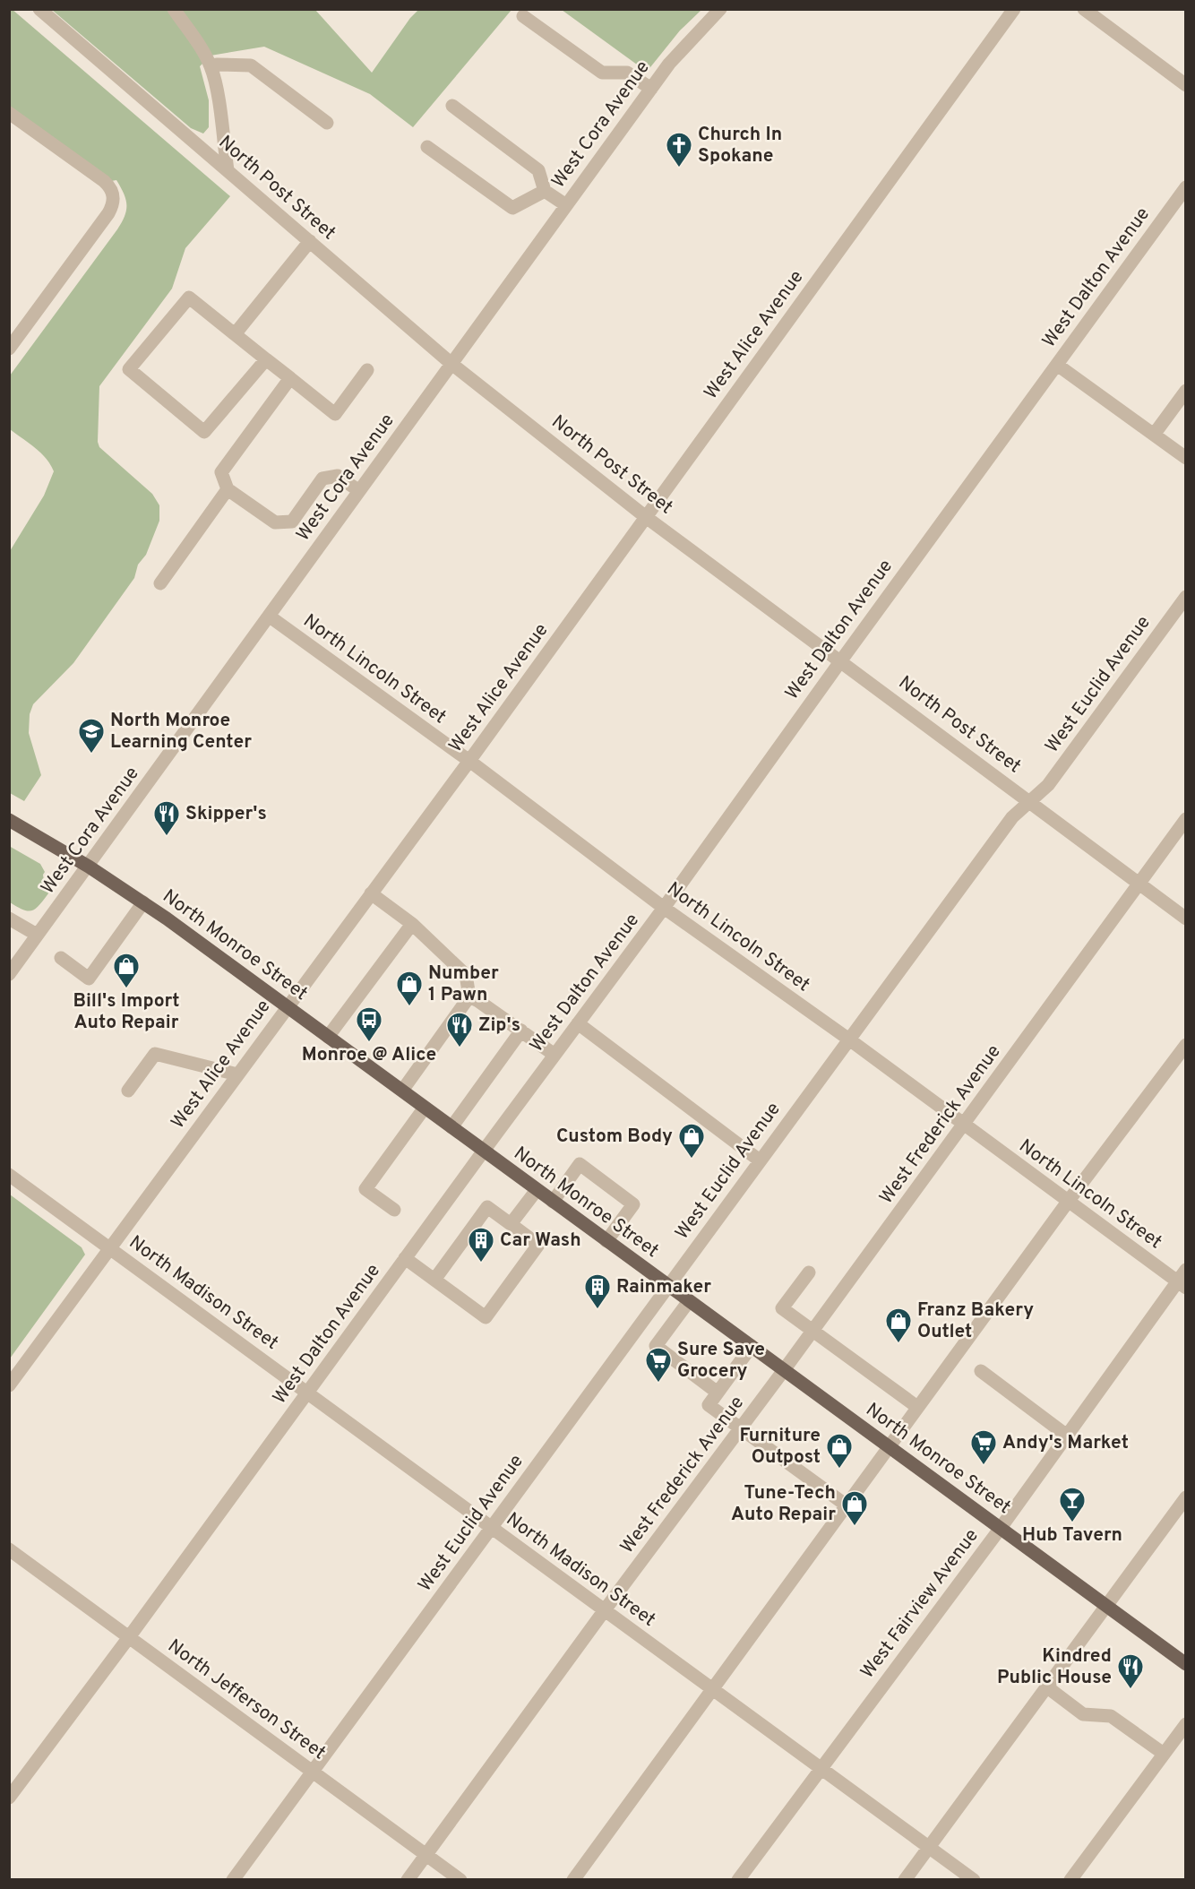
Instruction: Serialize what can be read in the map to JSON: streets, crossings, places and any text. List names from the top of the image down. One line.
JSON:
{"streets":{"main road":["North Monroe Street"],"street":["West Cora Avenue","North Post Street","West Dalton Avenue","West Alice Avenue","North Lincoln Street","West Euclid Avenue","West Frederick Avenue","North Madison Street","West Fairview Avenue","North Jefferson Street"]},"crossings":[["West Cora Avenue","North Post Street"],["West Cora Avenue","North Lincoln Street"],["West Cora Avenue","North Monroe Street"],["North Post Street","West Dalton Avenue"],["North Post Street","West Alice Avenue"],["North Post Street","West Euclid Avenue"],["North Post Street","West Frederick Avenue"],["West Dalton Avenue","North Lincoln Street"],["West Dalton Avenue","North Monroe Street"],["West Dalton Avenue","North Madison Street"],["West Dalton Avenue","North Jefferson Street"],["West Alice Avenue","North Lincoln Street"],["West Alice Avenue","North Monroe Street"],["West Alice Avenue","North Madison Street"],["North Lincoln Street","West Euclid Avenue"],["North Lincoln Street","West Frederick Avenue"],["North Lincoln Street","West Fairview Avenue"],["West Euclid Avenue","North Monroe Street"],["West Euclid Avenue","North Madison Street"],["West Euclid Avenue","North Jefferson Street"],["North Monroe Street","West Frederick Avenue"],["North Monroe Street","West Fairview Avenue"],["West Frederick Avenue","North Madison Street"],["West Frederick Avenue","North Jefferson Street"],["North Madison Street","West Fairview Avenue"]],"places":{"church":["Church In Spokane"],"school or university":["North Monroe Learning Center"],"restaurant":["Skipper's","Zip's","Kindred Public House"],"shop":["Bill's Import Auto Repair","Number 1 Pawn","Custom Body","Franz Bakery Outlet","Furniture Outpost","Tune-Tech Auto Repair"],"bus stop":["Monroe @ Alice"],"building":["Car Wash","Rainmaker"],"supermarket":["Sure Save Grocery","Andy's Market"],"bar":["Hub Tavern"]}}
